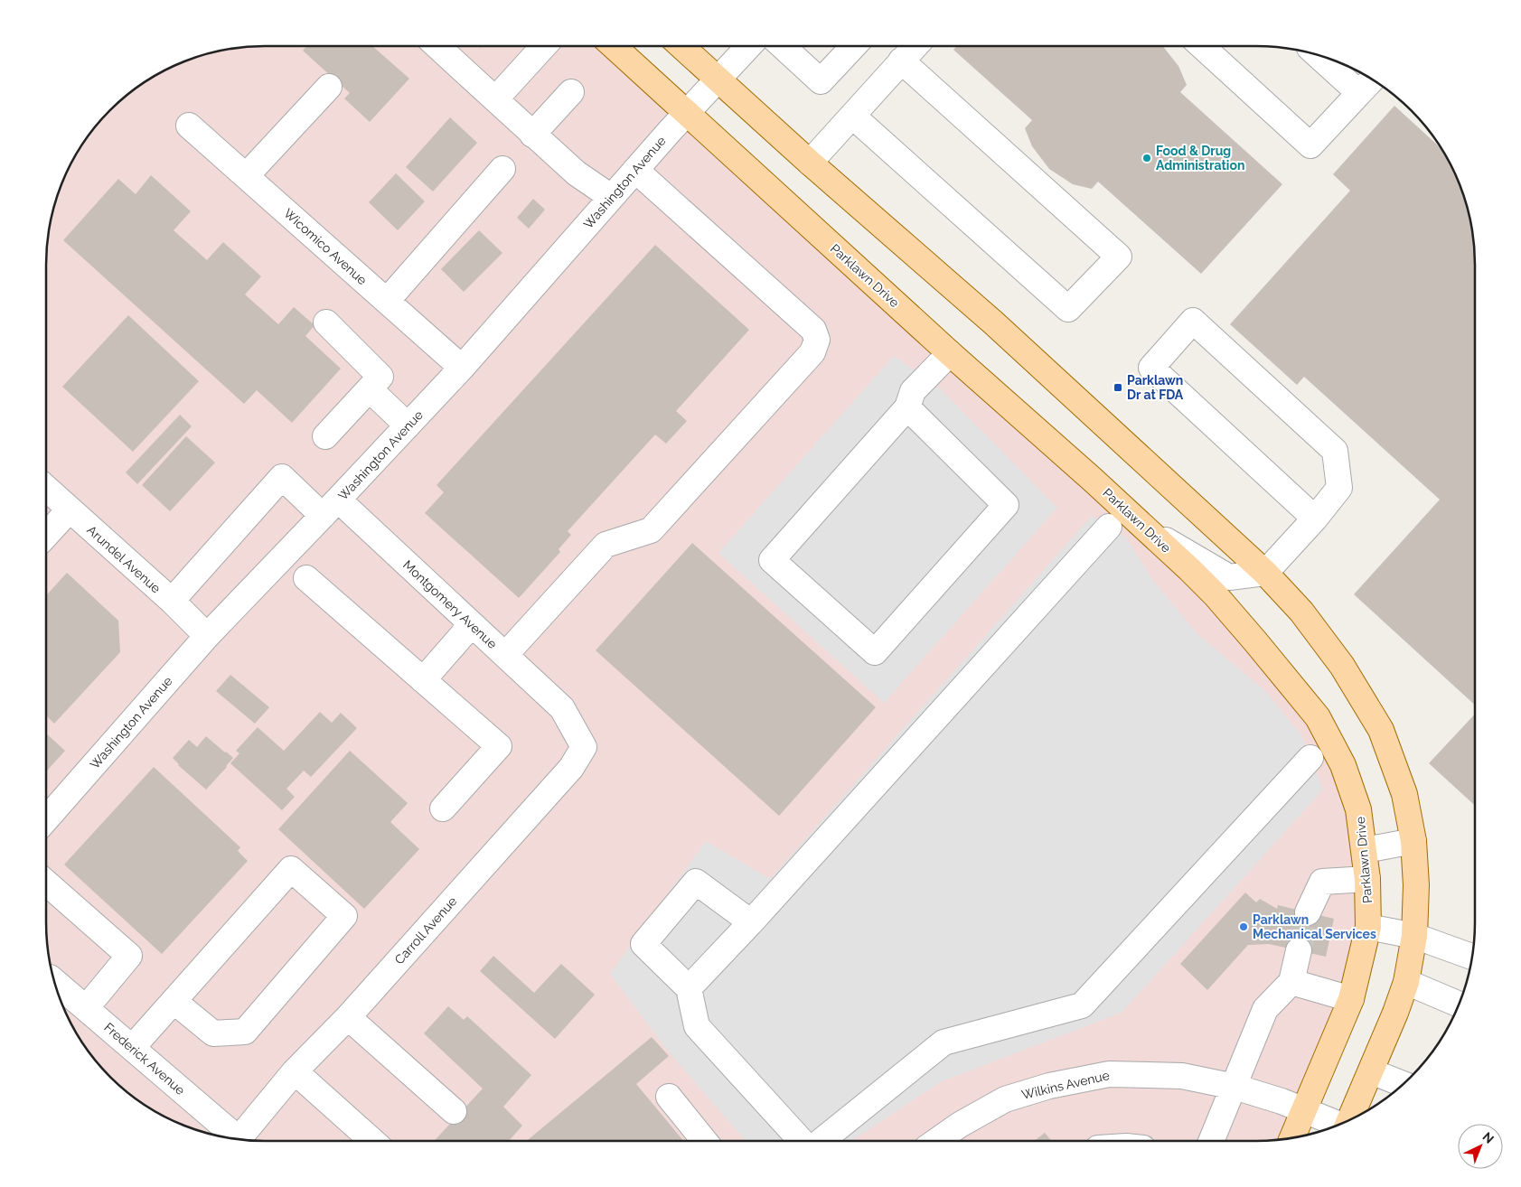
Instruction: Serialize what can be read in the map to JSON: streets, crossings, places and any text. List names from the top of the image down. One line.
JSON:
{"streets":{"main road":["Parklawn Drive"],"street":["Washington Avenue","Wicomico Avenue","Arundel Avenue","Montgomery Avenue","Carroll Avenue","Frederick Avenue","Wilkins Avenue"]},"crossings":[["Washington Avenue","Wicomico Avenue"],["Washington Avenue","Parklawn Drive"],["Washington Avenue","Arundel Avenue"],["Washington Avenue","Montgomery Avenue"],["Parklawn Drive","Wilkins Avenue"],["Arundel Avenue","Montgomery Avenue"],["Montgomery Avenue","Carroll Avenue"]],"places":{"other":["Food & Drug Administration","Parklawn Mechanical Services"],"transit":["Parklawn Dr at FDA"]},"north":"top right"}
